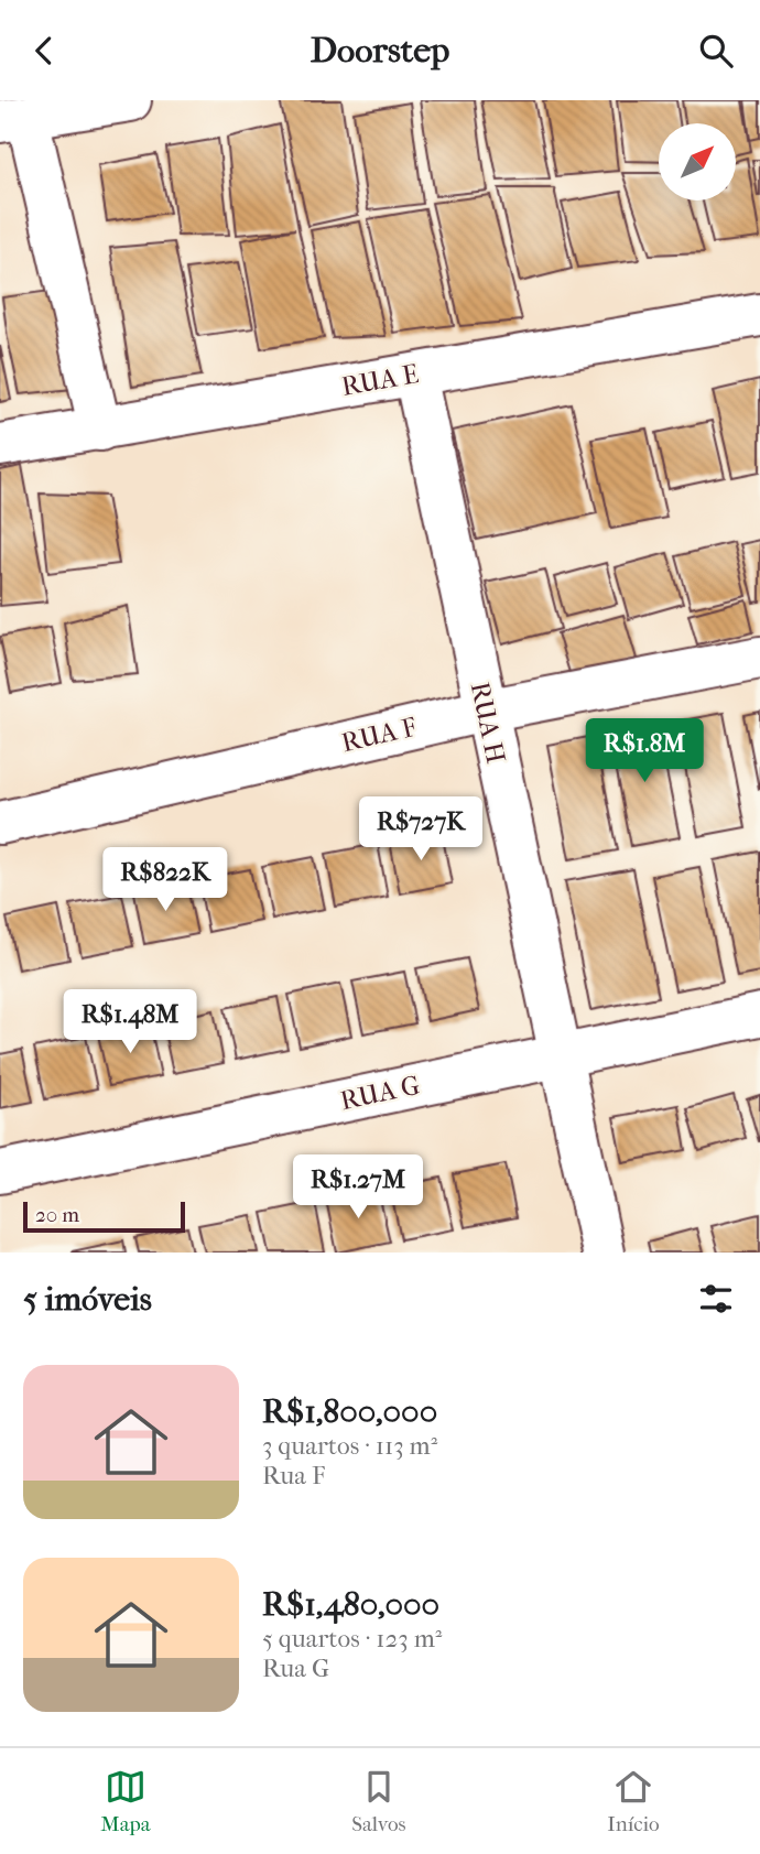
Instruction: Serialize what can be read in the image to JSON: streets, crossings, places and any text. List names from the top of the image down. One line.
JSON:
{"streets":{"street":["RUA E","RUA H","RUA F","RUA G"]},"crossings":[["RUA E","RUA H"],["RUA H","RUA F"],["RUA H","RUA G"]],"scale_bar":"20 m","north":"top right","page":{"header":"Doorstep","price":["R$1.8M","R$727K","R$822K","R$1.48M","R$1.27M"],"scale":"20 m","heading":"5 imóveis","list":[{"name":"R$1,800,000","note":"3 quartos · 113 m² · Rua F"},{"name":"R$1,480,000","note":"5 quartos · 123 m² · Rua G"}],"tabs":["Mapa","Salvos","Início"]}}
